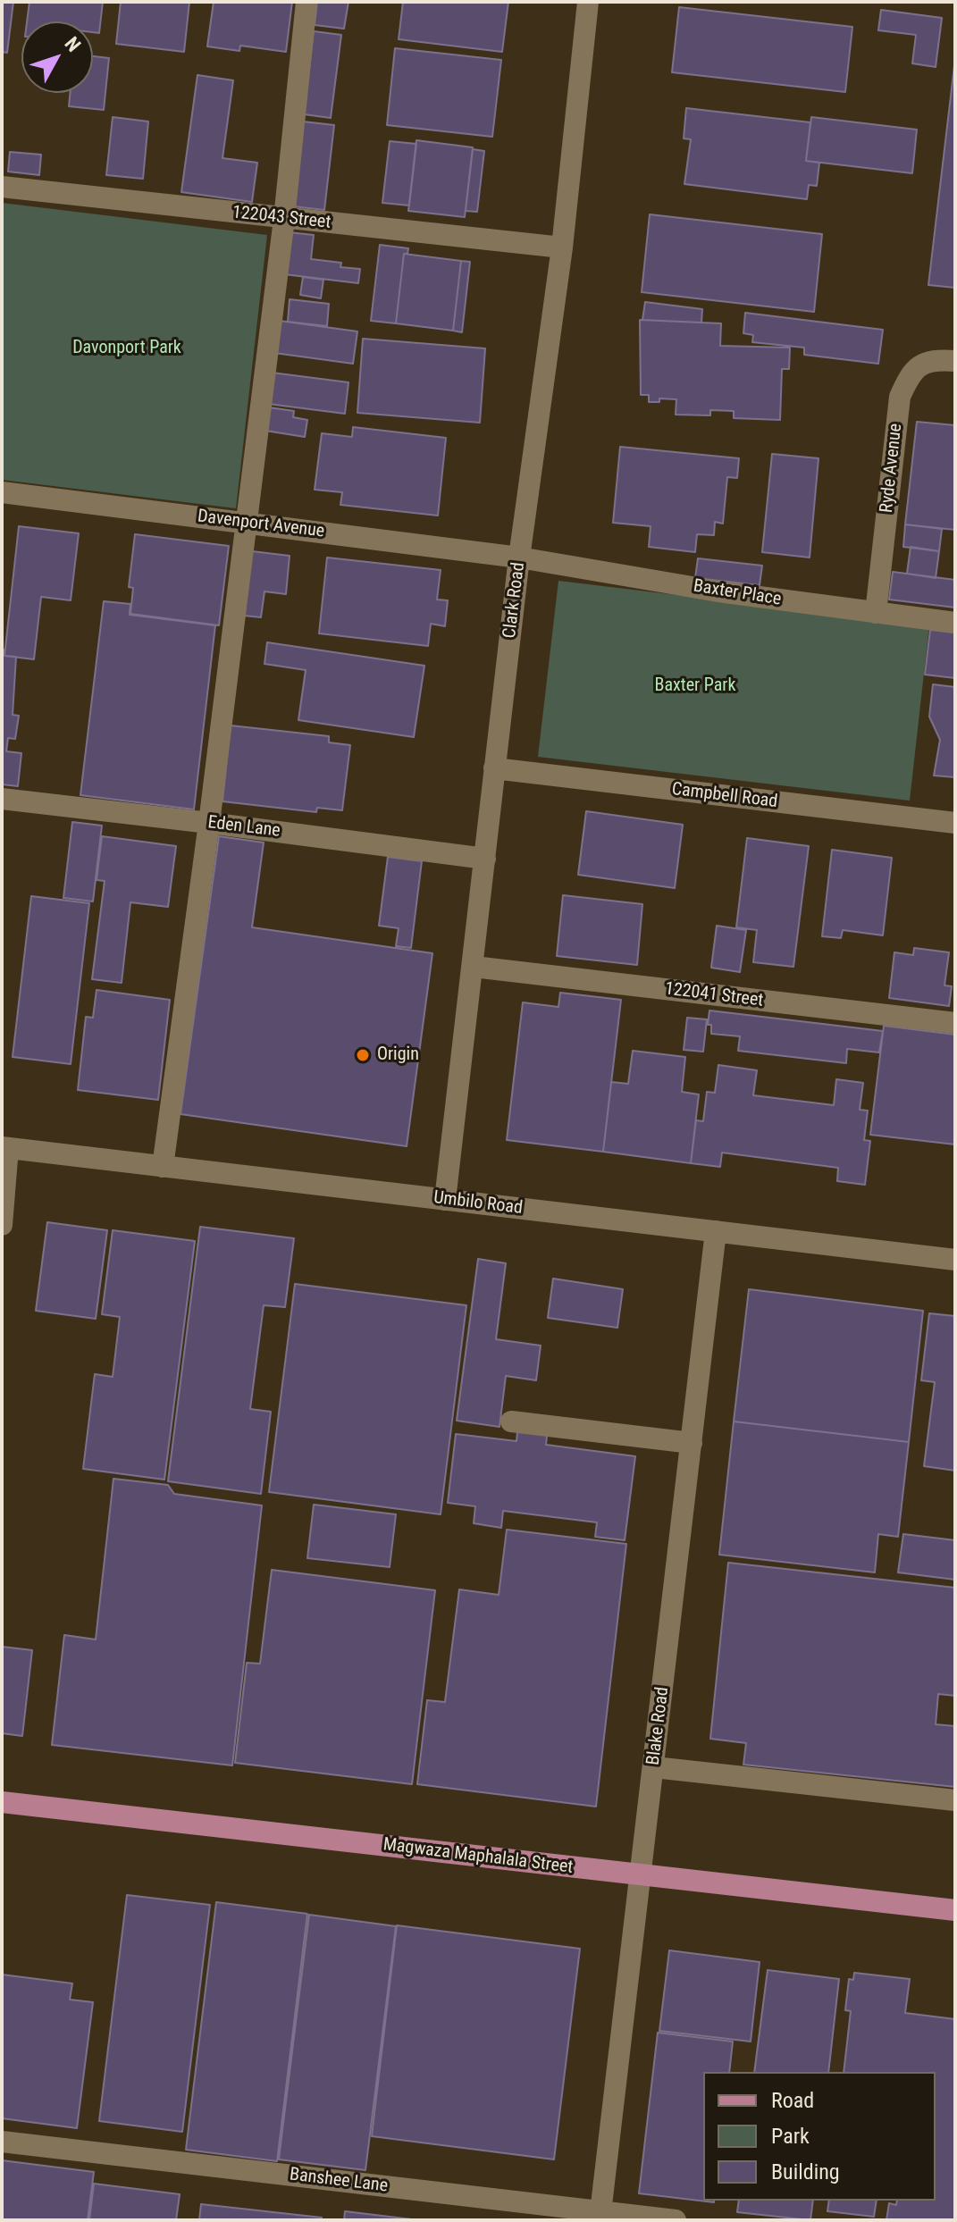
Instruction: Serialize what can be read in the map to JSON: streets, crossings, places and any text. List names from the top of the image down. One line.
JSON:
{"streets":{"main road":["Magwaza Maphalala Street"],"street":["122043 Street","Ryde Avenue","Davenport Avenue","Baxter Place","Clark Road","Campbell Road","Eden Lane","122041 Street","Umbilo Road","Blake Road","Banshee Lane"]},"crossings":[["122043 Street","Clark Road"],["Ryde Avenue","Baxter Place"],["Davenport Avenue","Baxter Place"],["Davenport Avenue","Clark Road"],["Baxter Place","Clark Road"],["Clark Road","Campbell Road"],["Clark Road","Eden Lane"],["Clark Road","122041 Street"],["Clark Road","Umbilo Road"],["Umbilo Road","Blake Road"],["Blake Road","Magwaza Maphalala Street"],["Blake Road","Banshee Lane"]],"parks":["Davonport Park","Baxter Park"],"places":["Origin"],"legend":["Road","Park","Building"],"north":"top right"}
